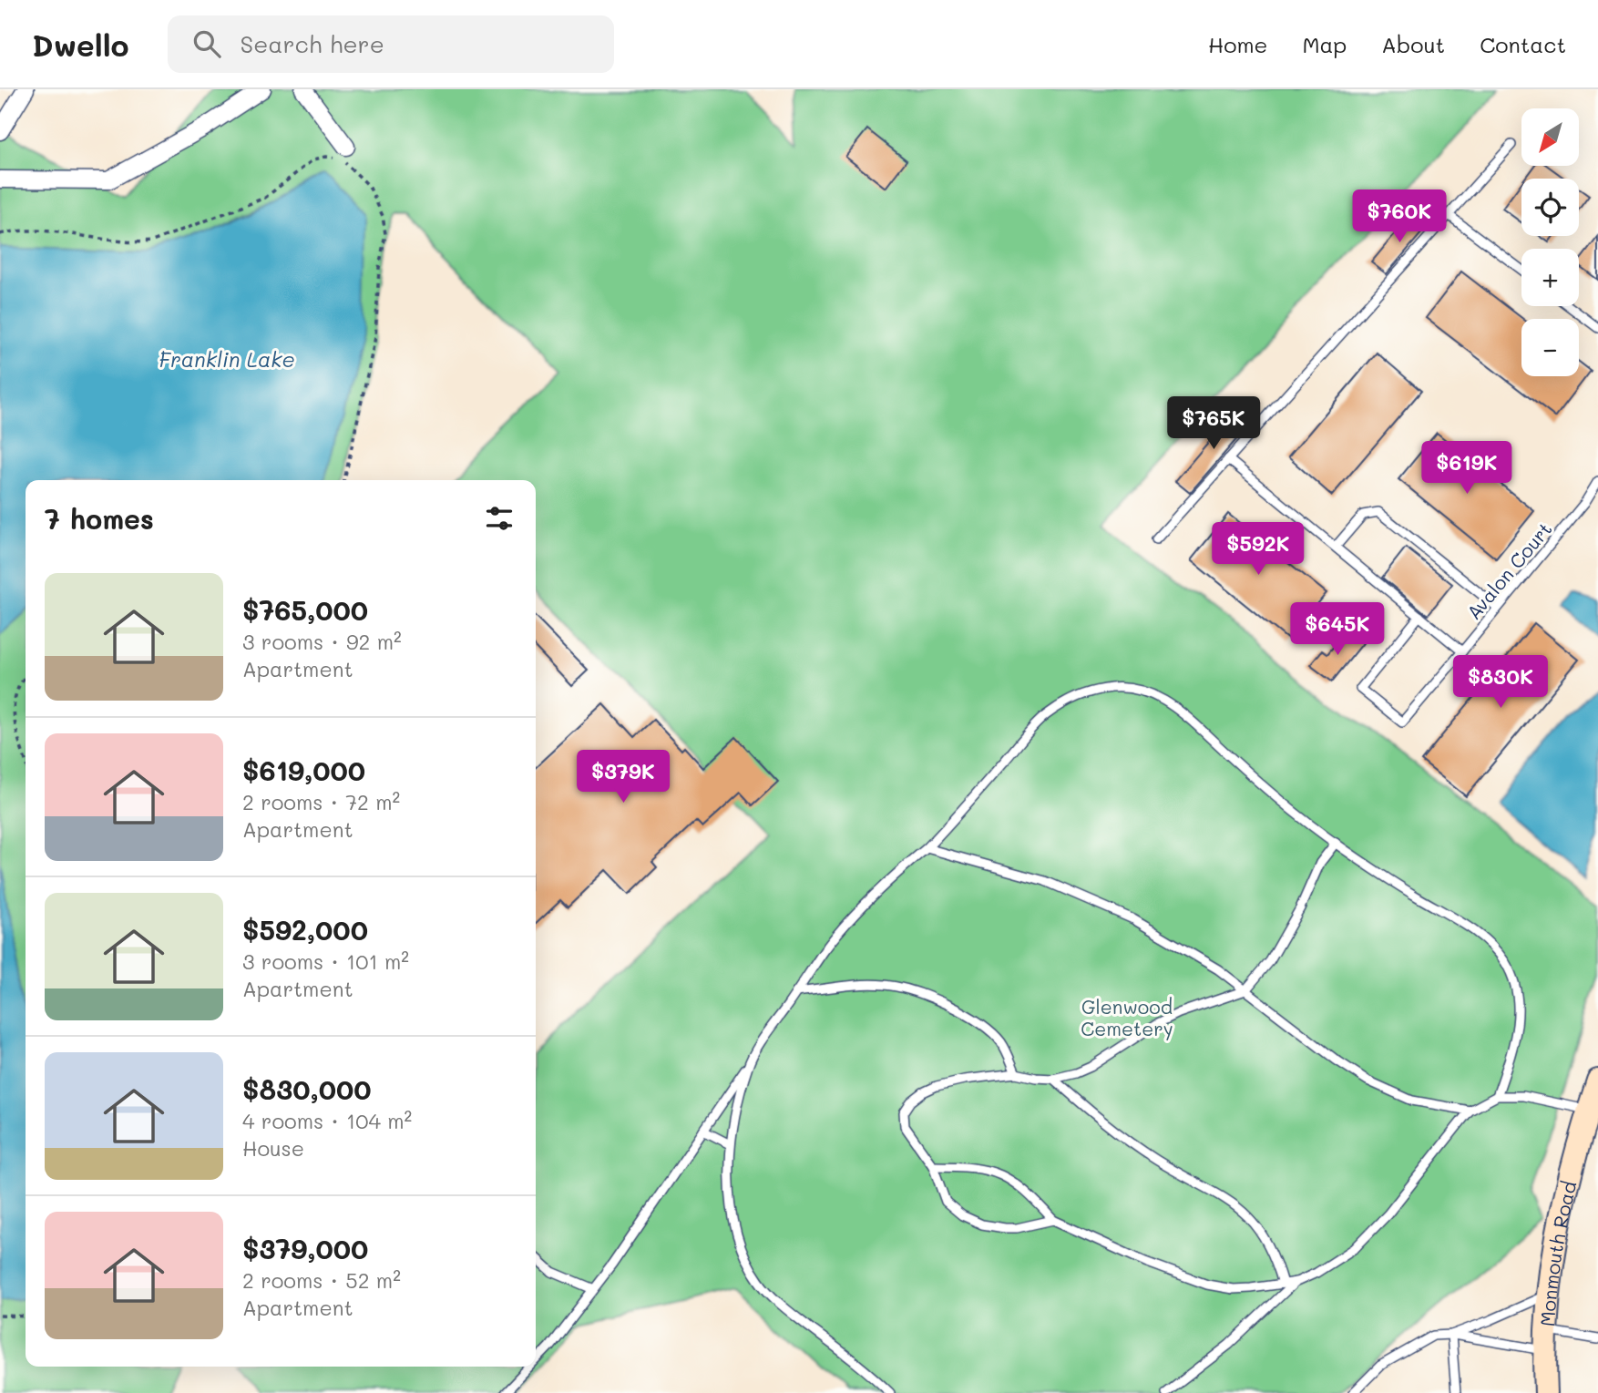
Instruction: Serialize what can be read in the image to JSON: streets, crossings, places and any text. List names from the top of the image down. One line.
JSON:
{"streets":{"main road":["Monmouth Road"],"lane":["Avalon Court"]},"water":["Franklin Lake"],"parks":["Glenwood Cemetery"],"north":"bottom left","page":{"header":"Dwello","search":"Search here","nav":["Home","Map","About","Contact"],"map_buttons":["+","−"],"price":["$760K","$765K","$619K","$592K","$645K","$830K","$379K"],"heading":"7 homes","list":[{"name":"$765,000","note":"3 rooms · 92 m² · Apartment"},{"name":"$619,000","note":"2 rooms · 72 m² · Apartment"},{"name":"$592,000","note":"3 rooms · 101 m² · Apartment"},{"name":"$830,000","note":"4 rooms · 104 m² · House"},{"name":"$379,000","note":"2 rooms · 52 m² · Apartment"}]}}
